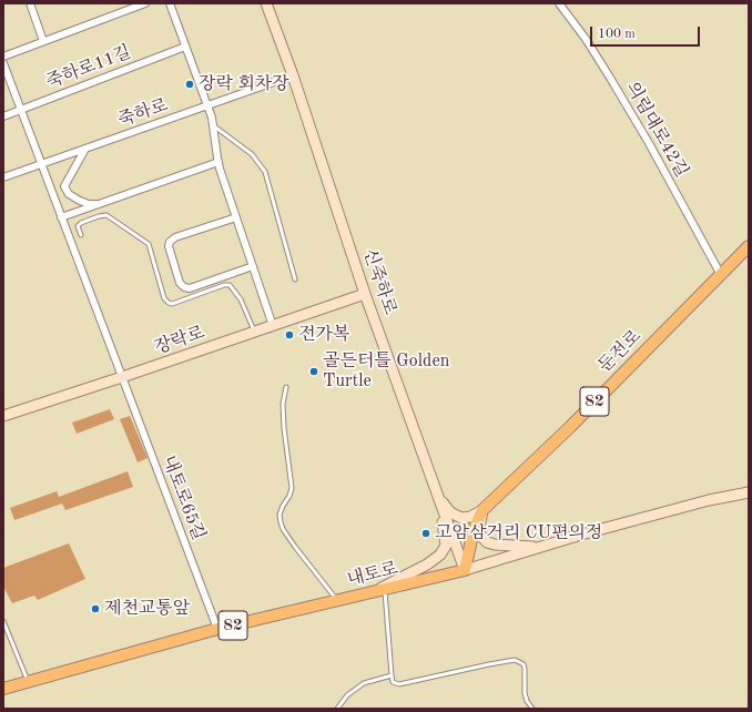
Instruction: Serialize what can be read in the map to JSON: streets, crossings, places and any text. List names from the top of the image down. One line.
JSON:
{"streets":{"main road":["둔전로","82","내토로"],"street":["죽하로11길","죽하로","의림대로42길","신죽하로","장락로","내토로65길"]},"crossings":[["죽하로11길","내토로65길"],["죽하로","신죽하로"],["죽하로","내토로65길"],["의림대로42길","둔전로"],["신죽하로","장락로"],["신죽하로","둔전로"],["신죽하로","내토로"],["장락로","내토로65길"],["둔전로","내토로"],["내토로65길","내토로"]],"places":["장락 회차장","전가복","골든터틀 Golden Turtle","고암삼거리 CU편의정","제천교통앞"],"scale_bar":"100 m"}
